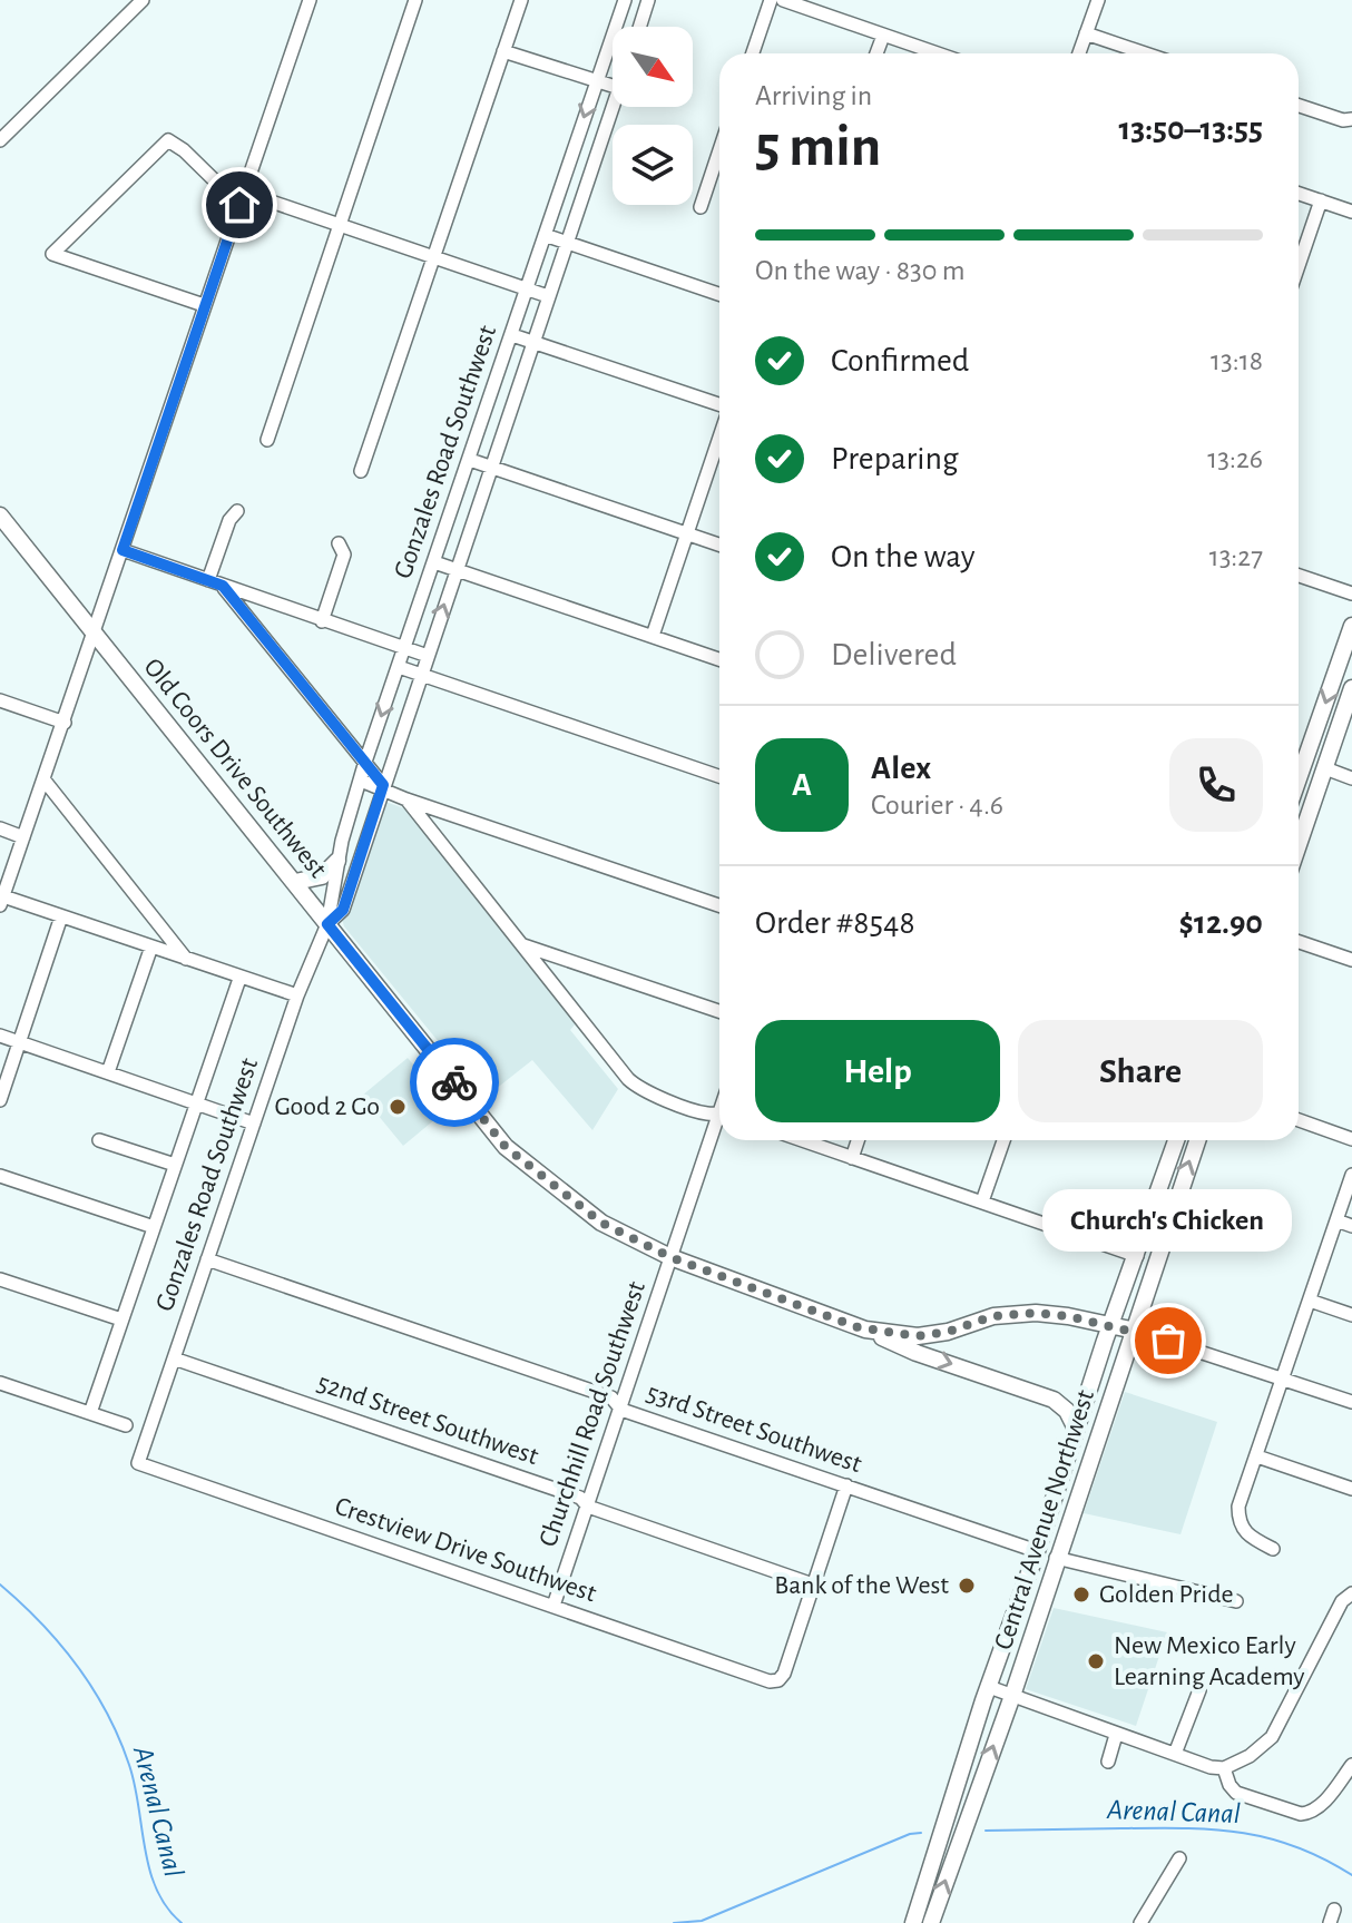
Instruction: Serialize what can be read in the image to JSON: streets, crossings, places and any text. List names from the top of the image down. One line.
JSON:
{"streets":{"main road":["Old Coors Drive Southwest","Central Avenue Northwest"],"street":["Gonzales Road Southwest","Churchhill Road Southwest","52nd Street Southwest","53rd Street Southwest","Crestview Drive Southwest"]},"crossings":[["Gonzales Road Southwest","Old Coors Drive Southwest"],["Gonzales Road Southwest","52nd Street Southwest"],["Gonzales Road Southwest","53rd Street Southwest"],["Gonzales Road Southwest","Crestview Drive Southwest"],["Old Coors Drive Southwest","Churchhill Road Southwest"],["Old Coors Drive Southwest","Central Avenue Northwest"],["Churchhill Road Southwest","52nd Street Southwest"],["Churchhill Road Southwest","53rd Street Southwest"],["Churchhill Road Southwest","Crestview Drive Southwest"],["52nd Street Southwest","Crestview Drive Southwest"]],"water":["Arenal Canal"],"places":["Good 2 Go","Church's Chicken","Bank of the West","Golden Pride","New Mexico Early Learning Academy"],"north":"bottom right","page":{"heading":["5 min","Arriving in","13:50–13:55"],"panel":["Alex","Courier · 4.6","Order #8548","$12.90"],"bar":"On the way · 830 m","list":[["Confirmed","13:18"],["Preparing","13:26"],["On the way","13:27"],"Delivered"],"round":"A","buttons":["Help","Share"],"bubble":"Church's Chicken"}}
